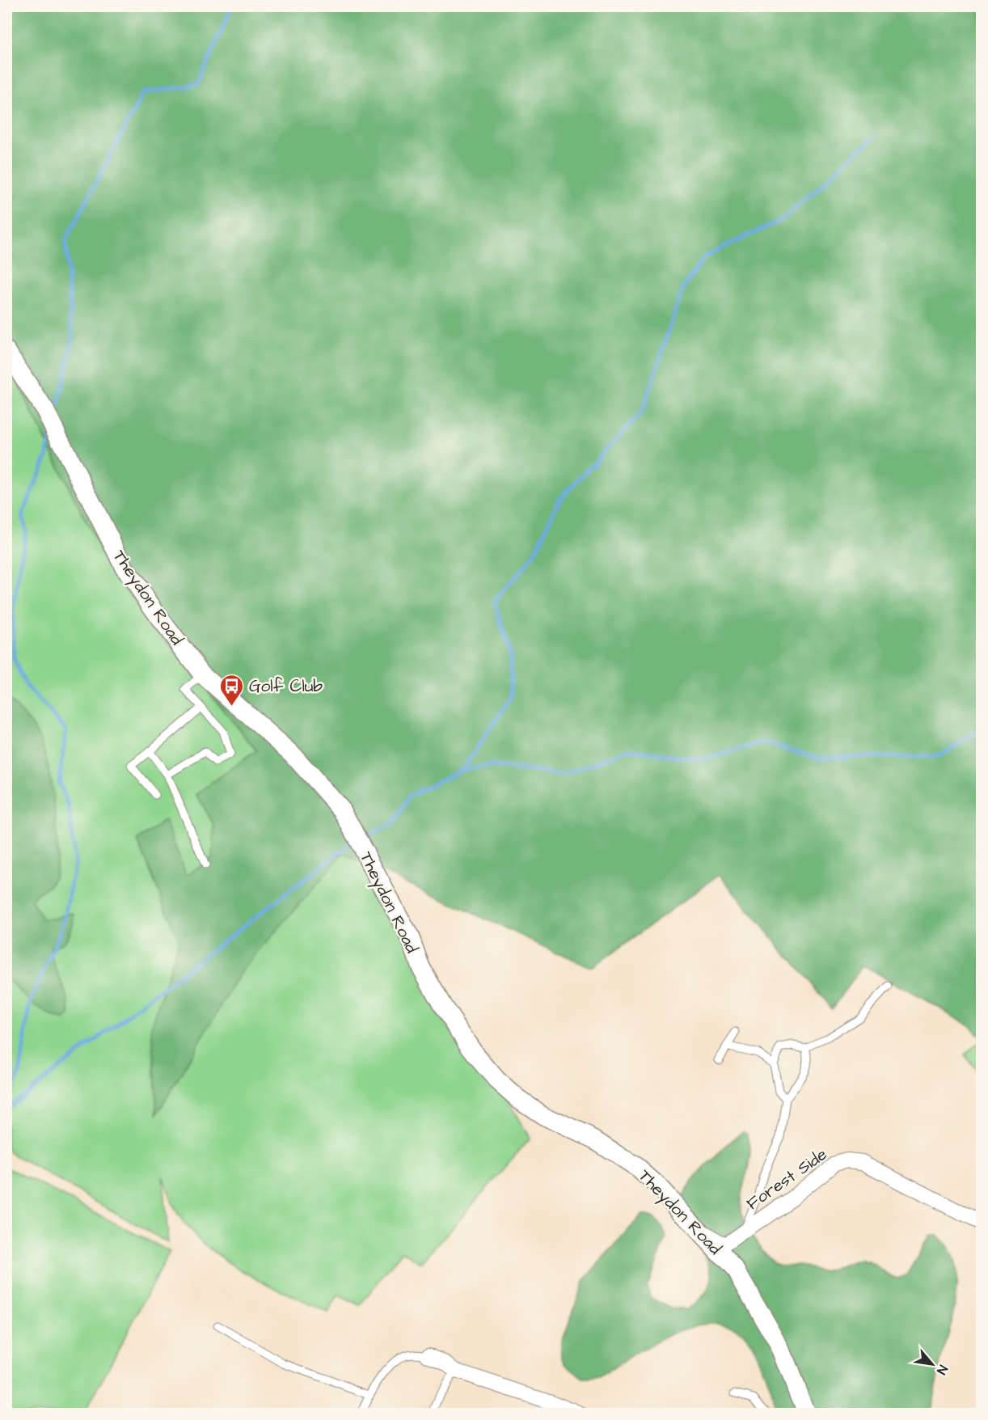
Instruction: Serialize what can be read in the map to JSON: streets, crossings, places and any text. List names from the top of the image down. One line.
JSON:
{"streets":{"street":["Theydon Road","Forest Side"]},"crossings":[["Theydon Road","Forest Side"]],"places":{"bus stop":["Golf Club"]},"north":"bottom right"}
